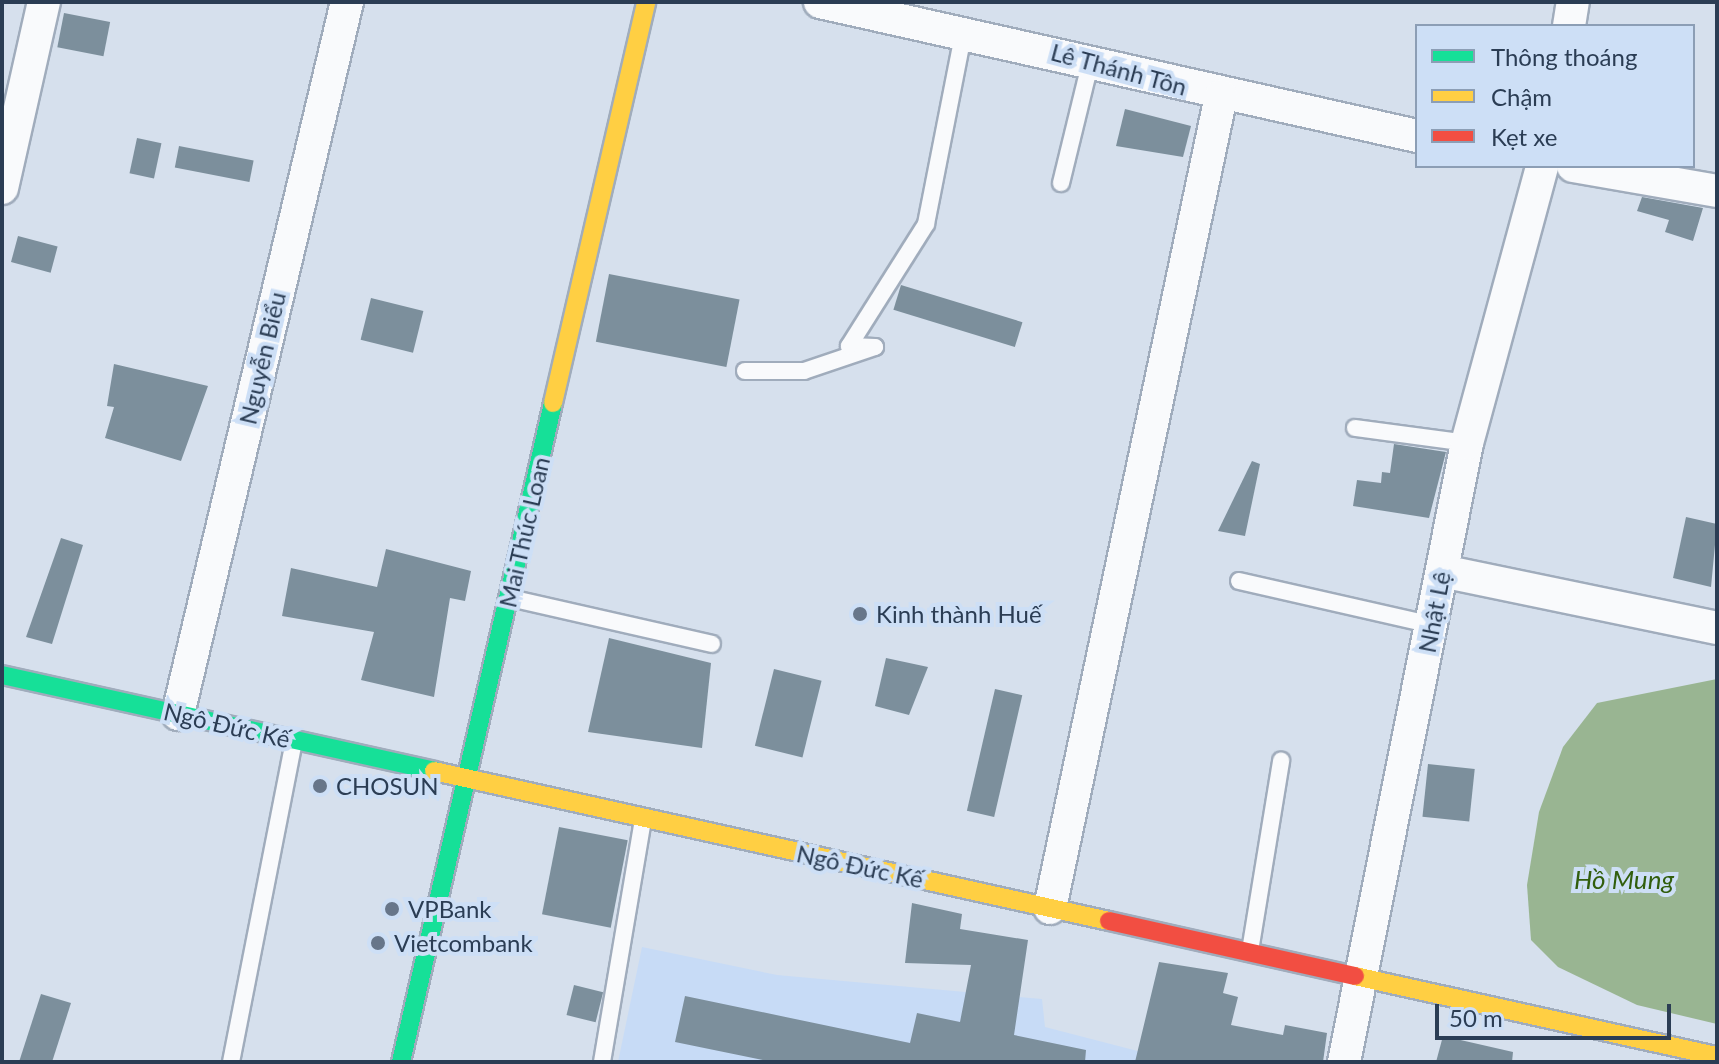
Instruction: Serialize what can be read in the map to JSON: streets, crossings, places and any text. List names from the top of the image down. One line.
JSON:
{"streets":{"street":["Lê Thánh Tôn","Nguyễn Biểu","Mai Thúc Loan","Nhật Lệ","Ngô Đức Kế"]},"crossings":[["Nguyễn Biểu","Ngô Đức Kế"],["Mai Thúc Loan","Ngô Đức Kế"],["Nhật Lệ","Ngô Đức Kế"]],"water":["Hồ Mung"],"places":["Kinh thành Huế","CHOSUN","VPBank","Vietcombank"],"legend":["Thông thoáng","Chậm","Kẹt xe"],"scale_bar":"50 m"}
